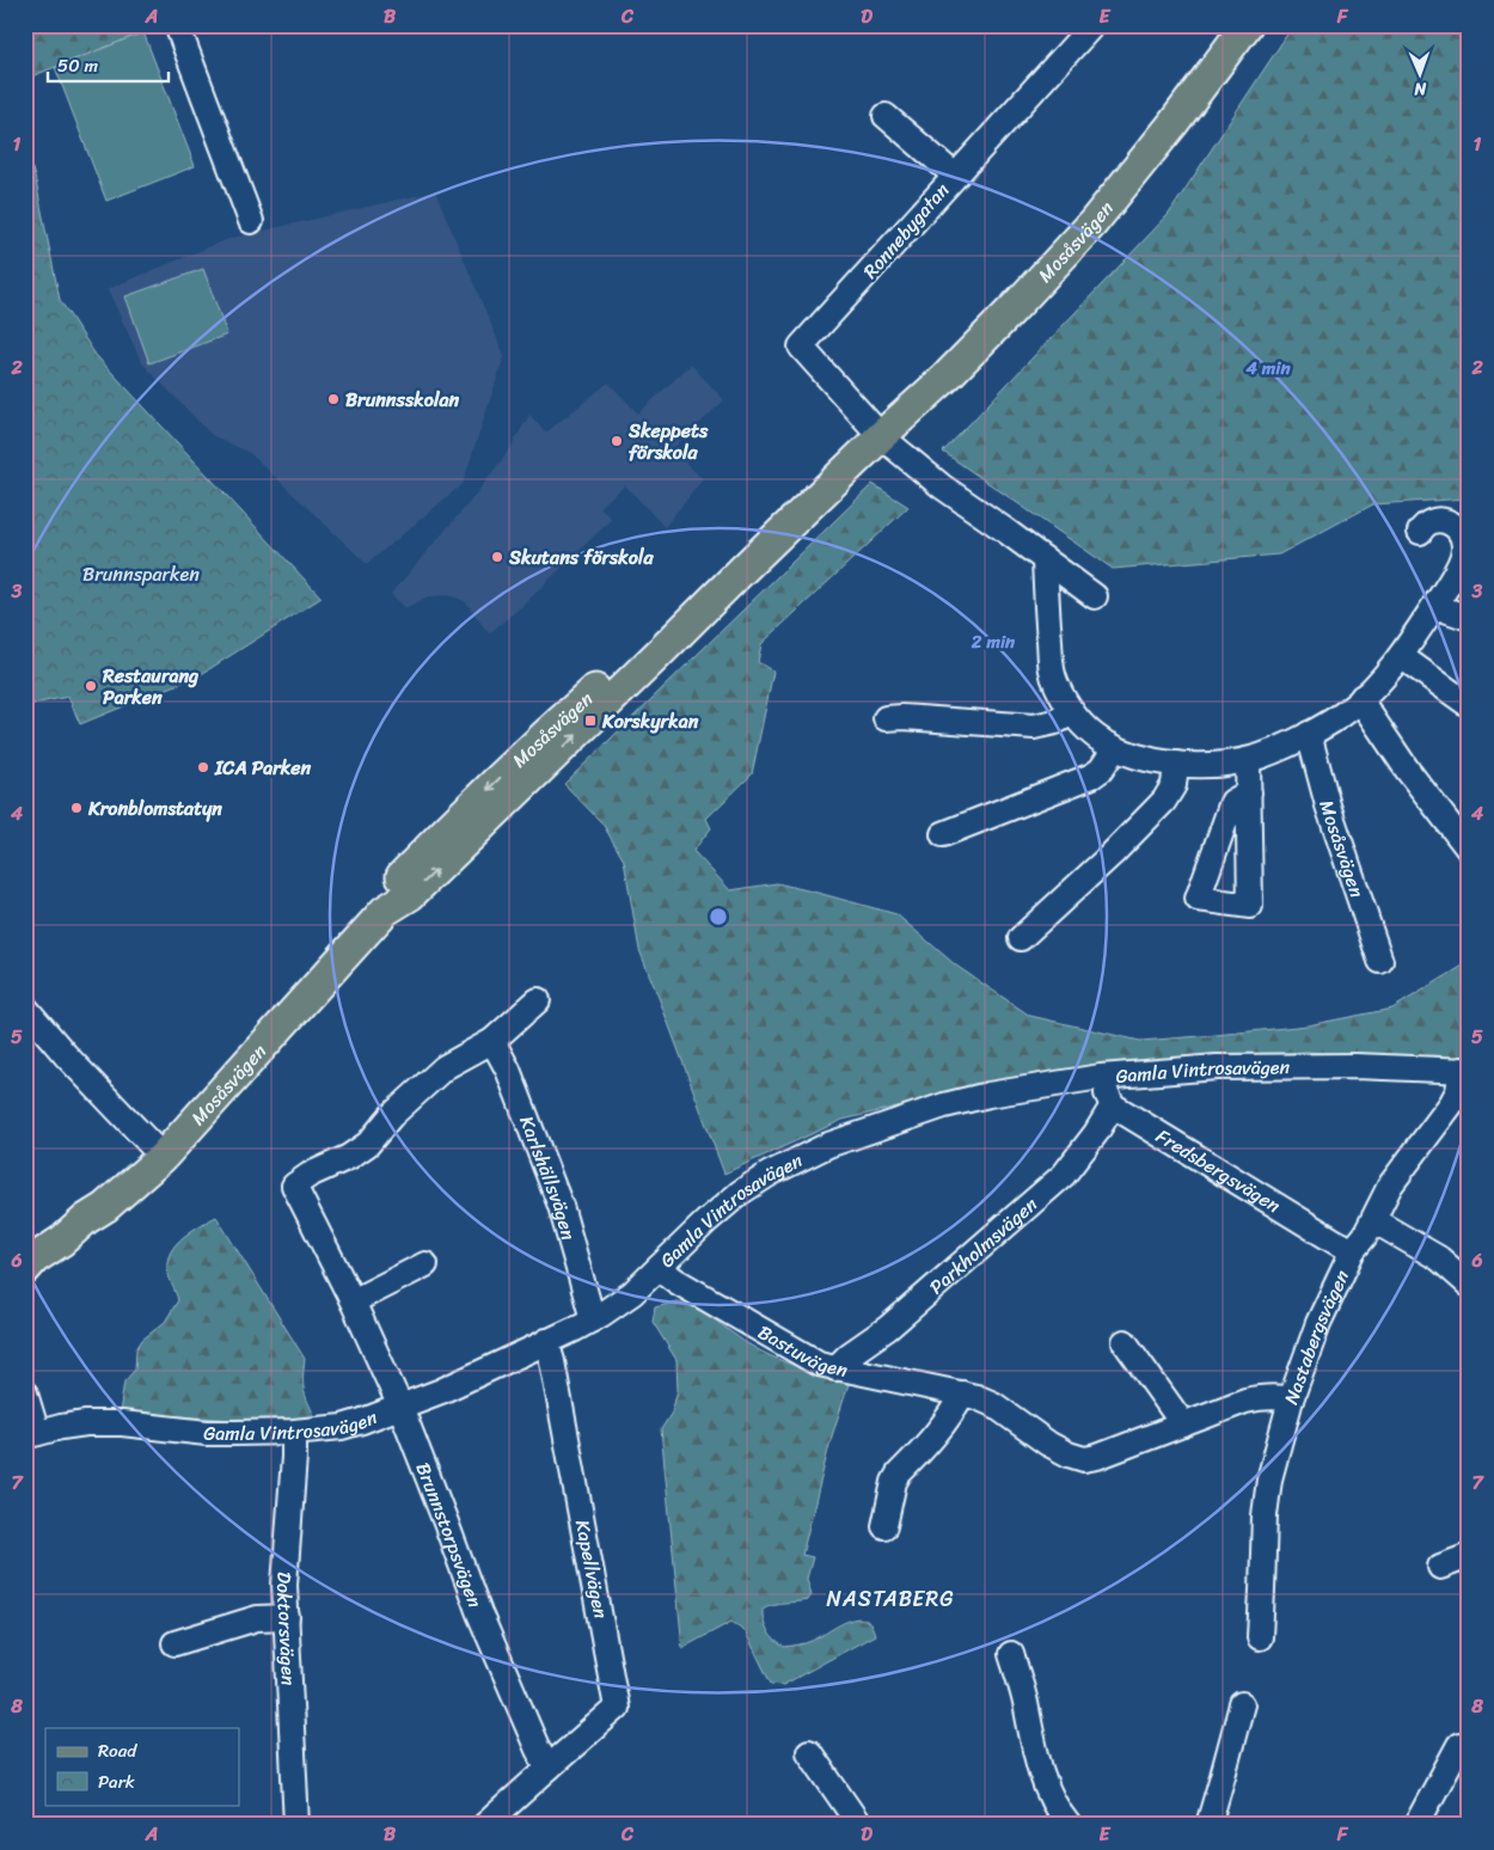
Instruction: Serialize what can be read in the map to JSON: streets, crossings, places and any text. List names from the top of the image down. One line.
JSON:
{"streets":{"main road":["Mosåsvägen"],"street":["Ronnebygatan","Gamla Vintrosavägen","Fredsbergsvägen","Karlshällsvägen","Parkholmsvägen","Nastabergsvägen","Bastuvägen","Brunnstorpsvägen","Kapellvägen","Doktorsvägen"]},"crossings":[["Ronnebygatan","Mosåsvägen"],["Gamla Vintrosavägen","Karlshällsvägen"],["Gamla Vintrosavägen","Nastabergsvägen"],["Gamla Vintrosavägen","Bastuvägen"],["Gamla Vintrosavägen","Brunnstorpsvägen"],["Gamla Vintrosavägen","Kapellvägen"],["Gamla Vintrosavägen","Doktorsvägen"],["Fredsbergsvägen","Parkholmsvägen"],["Fredsbergsvägen","Nastabergsvägen"],["Karlshällsvägen","Brunnstorpsvägen"],["Parkholmsvägen","Bastuvägen"],["Nastabergsvägen","Bastuvägen"],["Brunnstorpsvägen","Kapellvägen"]],"districts":["NASTABERG"],"parks":["Brunnsparken"],"places":{"other":["Brunnsskolan","Skeppets förskola","Skutans förskola","Restaurang Parken","ICA Parken","Kronblomstatyn"],"transit":["Korskyrkan"]},"legend":["Road","Park"],"scale_bar":"50 m","north":"bottom","grid":{"columns":["A","B","C","D","E","F"],"rows":["1","2","3","4","5","6","7","8"]},"rings":["4 min","2 min"]}
